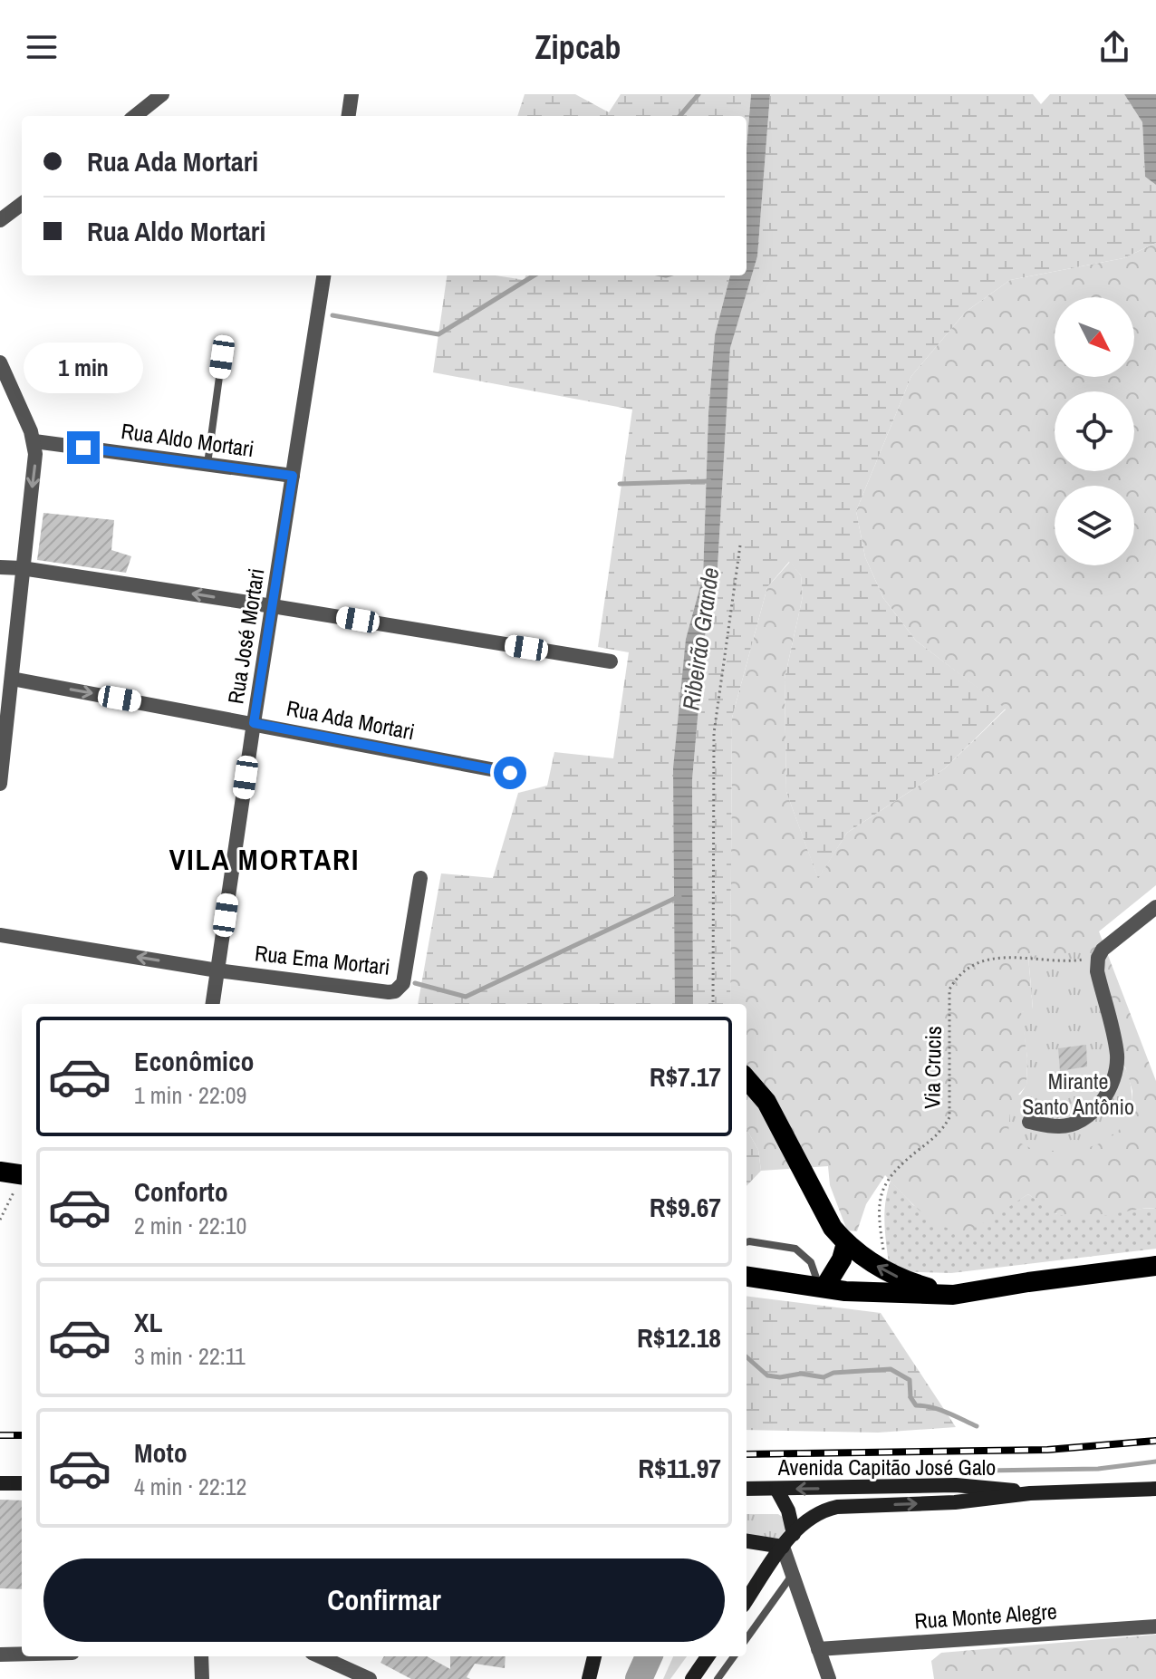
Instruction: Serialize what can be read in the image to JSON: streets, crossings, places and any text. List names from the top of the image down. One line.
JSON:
{"streets":{"main road":["Avenida Capitão José Galo"],"street":["Rua Aldo Mortari","Rua José Mortari","Rua Ada Mortari","Rua Ema Mortari","Rua Monte Alegre"],"path":["Via Crucis"]},"crossings":[["Rua Aldo Mortari","Rua José Mortari"],["Rua José Mortari","Rua Ada Mortari"],["Rua José Mortari","Rua Ema Mortari"]],"one_way":["Rua Ema Mortari"],"districts":["VILA MORTARI"],"water":["Ribeirão Grande"],"parks":["Mirante Santo Antônio"],"north":"bottom right","page":{"header":"Zipcab","banner":["Rua Ada Mortari","Rua Aldo Mortari"],"bubble":"1 min","list":[{"name":"Econômico","note":"1 min · 22:09","value":"R$7.17"},{"name":"Conforto","note":"2 min · 22:10","value":"R$9.67"},{"name":"XL","note":"3 min · 22:11","value":"R$12.18"},{"name":"Moto","note":"4 min · 22:12","value":"R$11.97"}],"buttons":"Confirmar"}}
